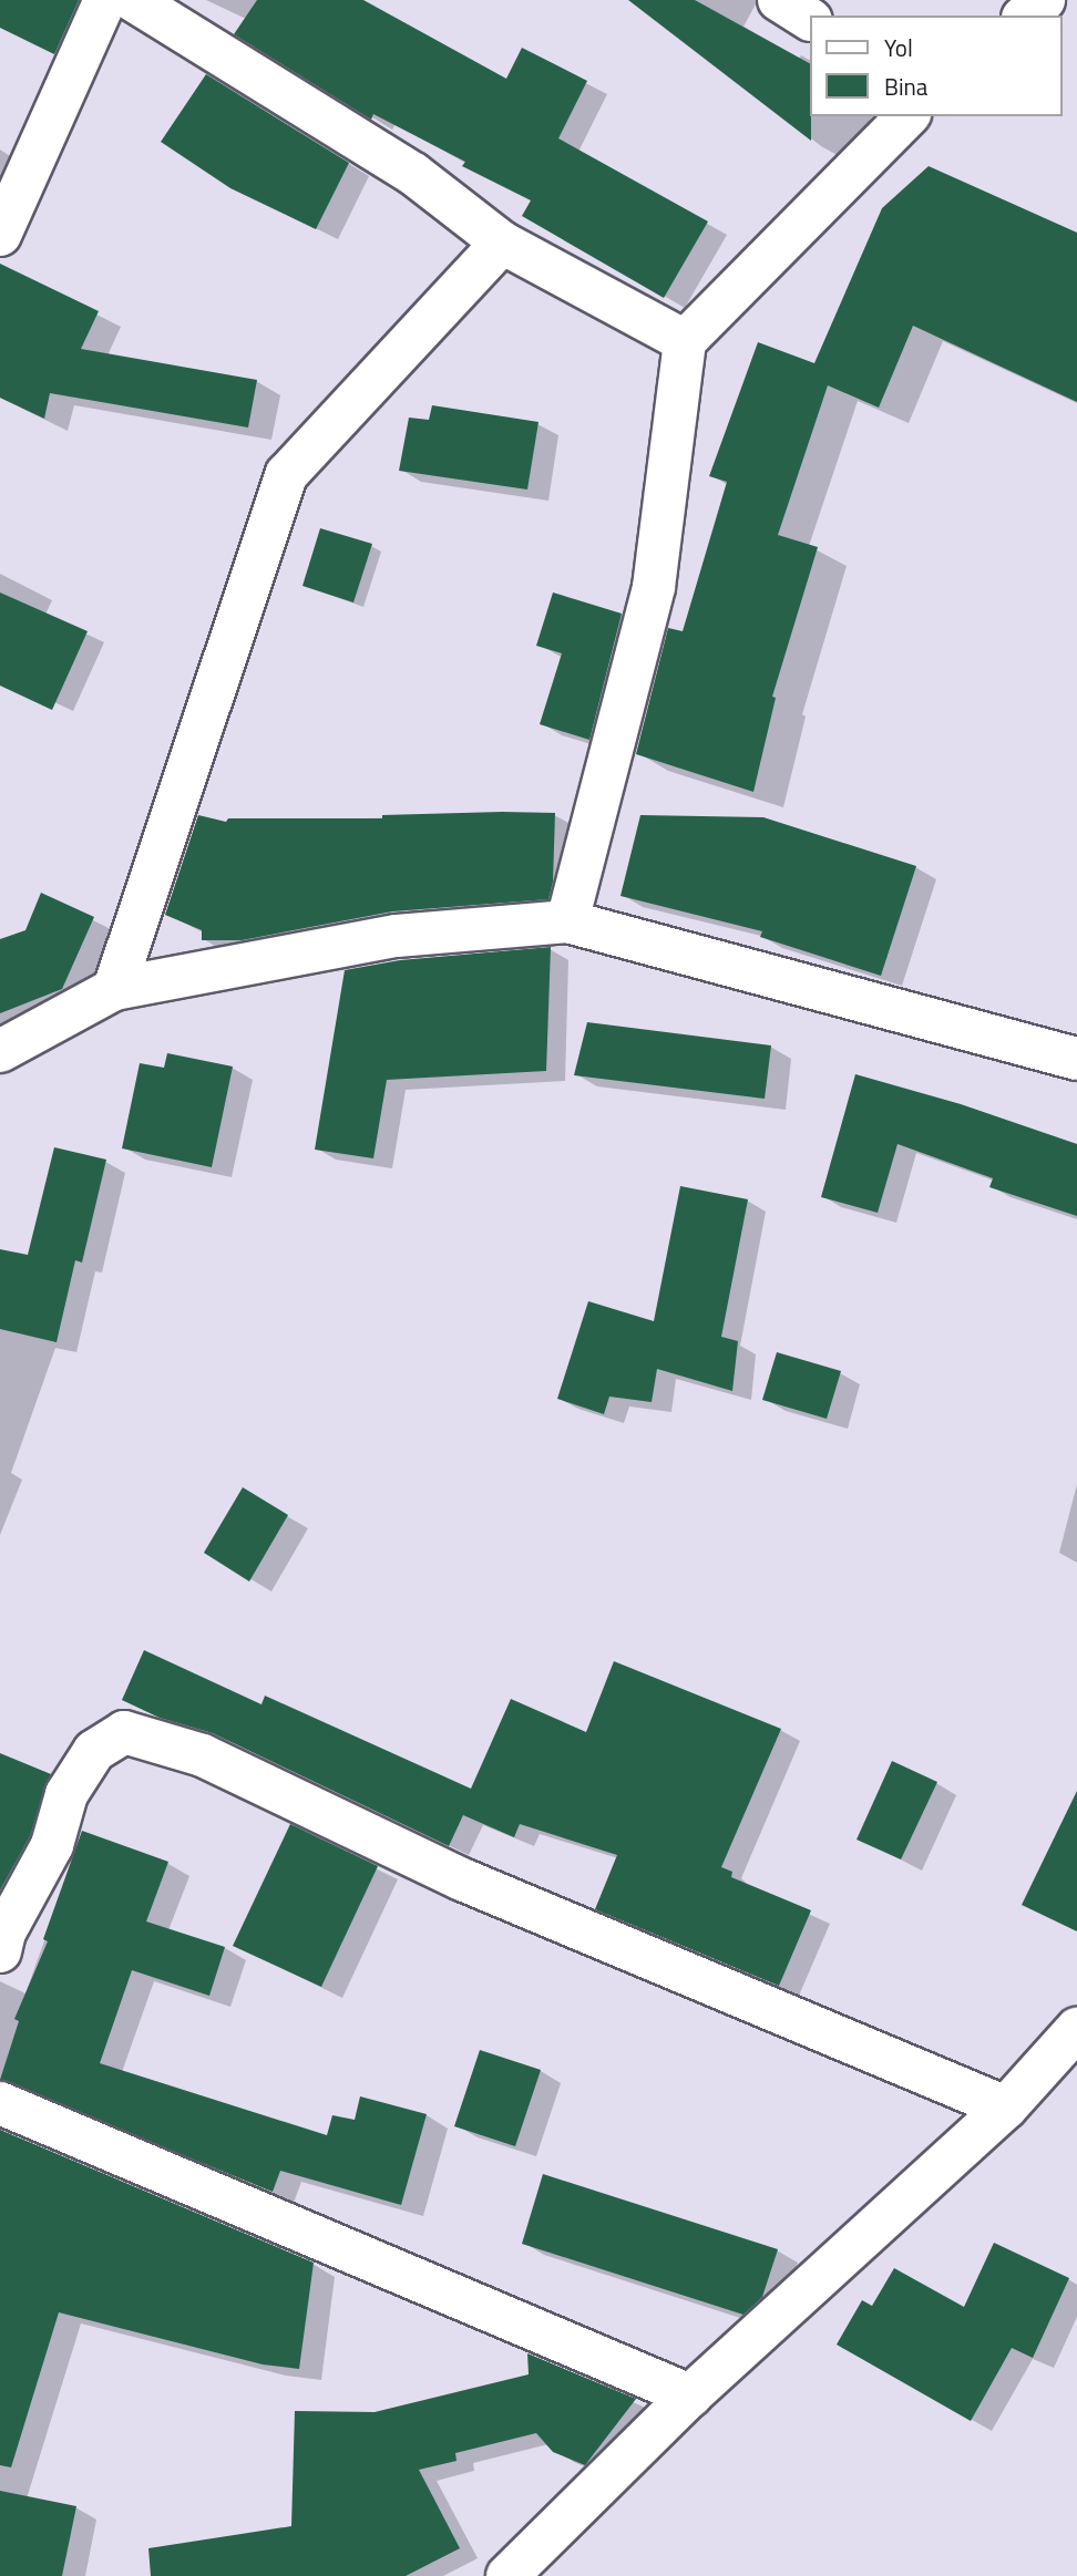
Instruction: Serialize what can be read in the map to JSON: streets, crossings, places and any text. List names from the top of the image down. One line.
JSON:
{"legend":["Yol","Bina"]}
